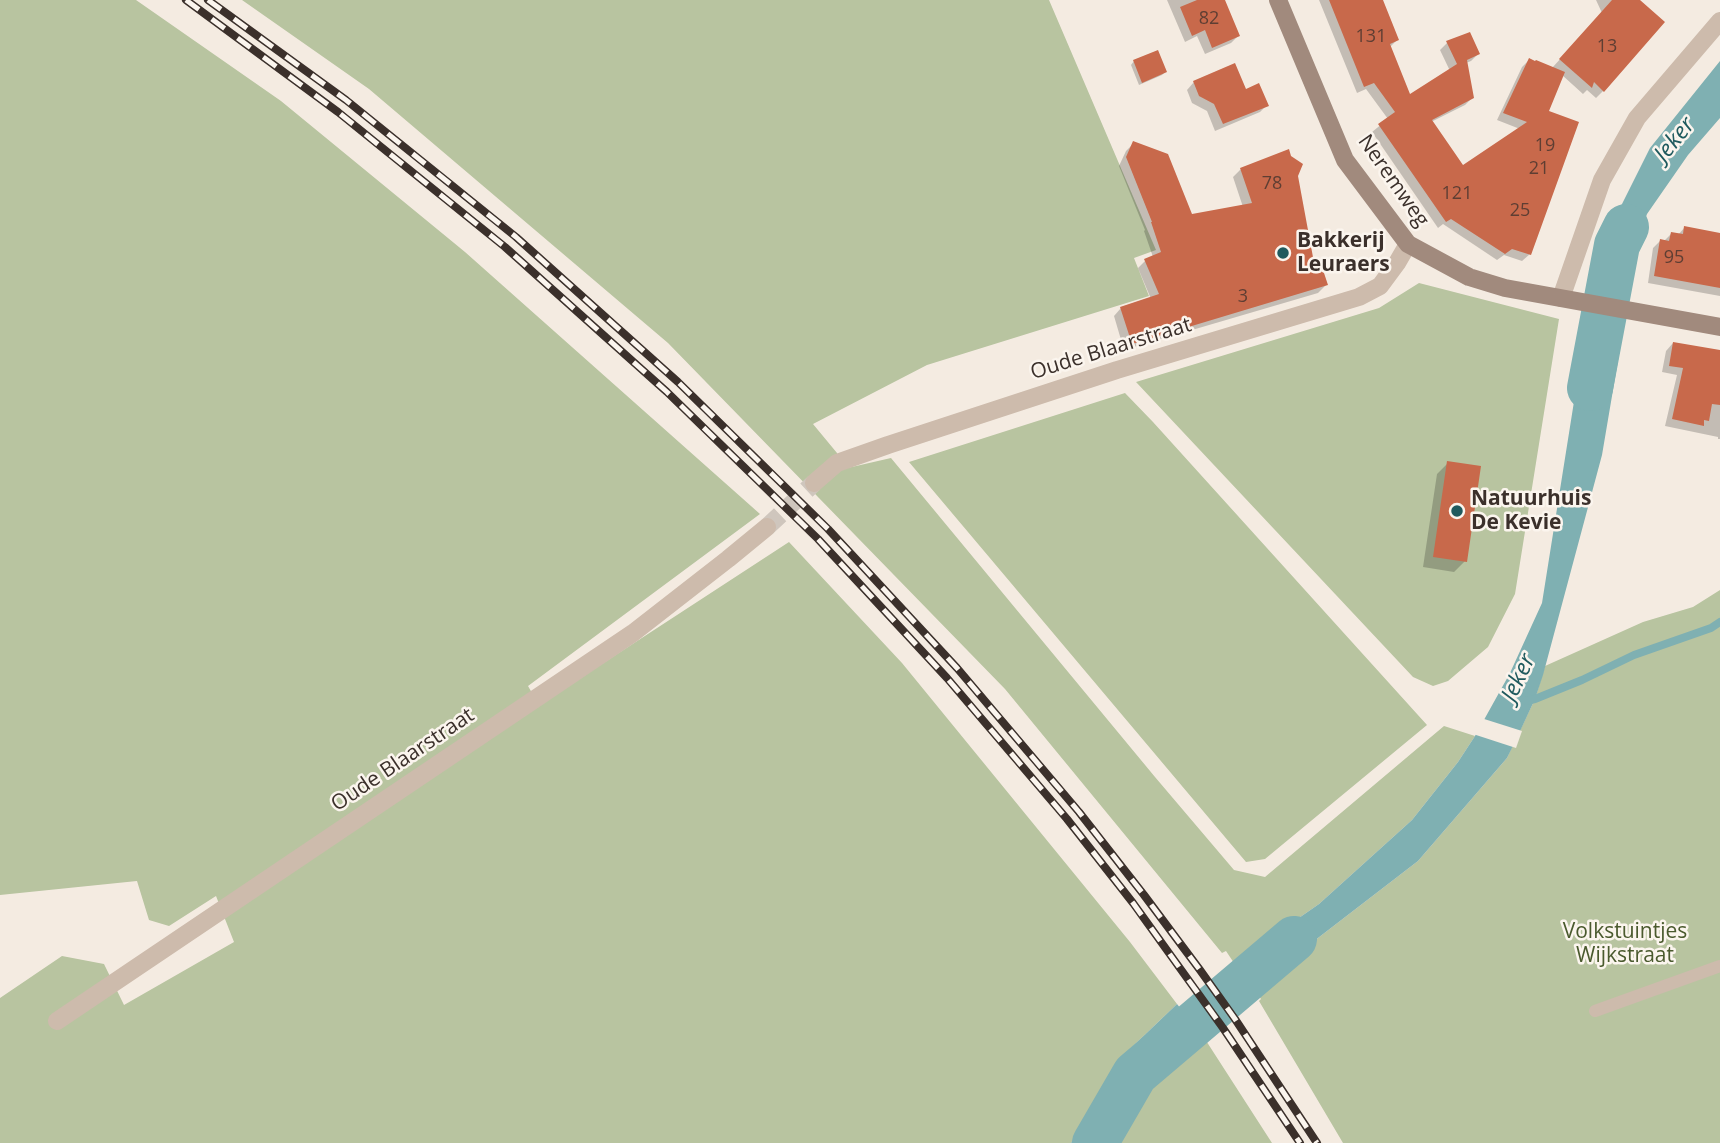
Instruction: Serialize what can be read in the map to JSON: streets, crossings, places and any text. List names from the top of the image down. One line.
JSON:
{"streets":{"street":["Neremweg","Oude Blaarstraat"]},"crossings":[["Neremweg","Oude Blaarstraat"]],"water":["Jeker"],"parks":["Volkstuintjes Wijkstraat"],"places":["Bakkerij Leuraers","Natuurhuis De Kevie"],"house_numbers":["82","131","13","19","21","78","121","25","95","3"]}
